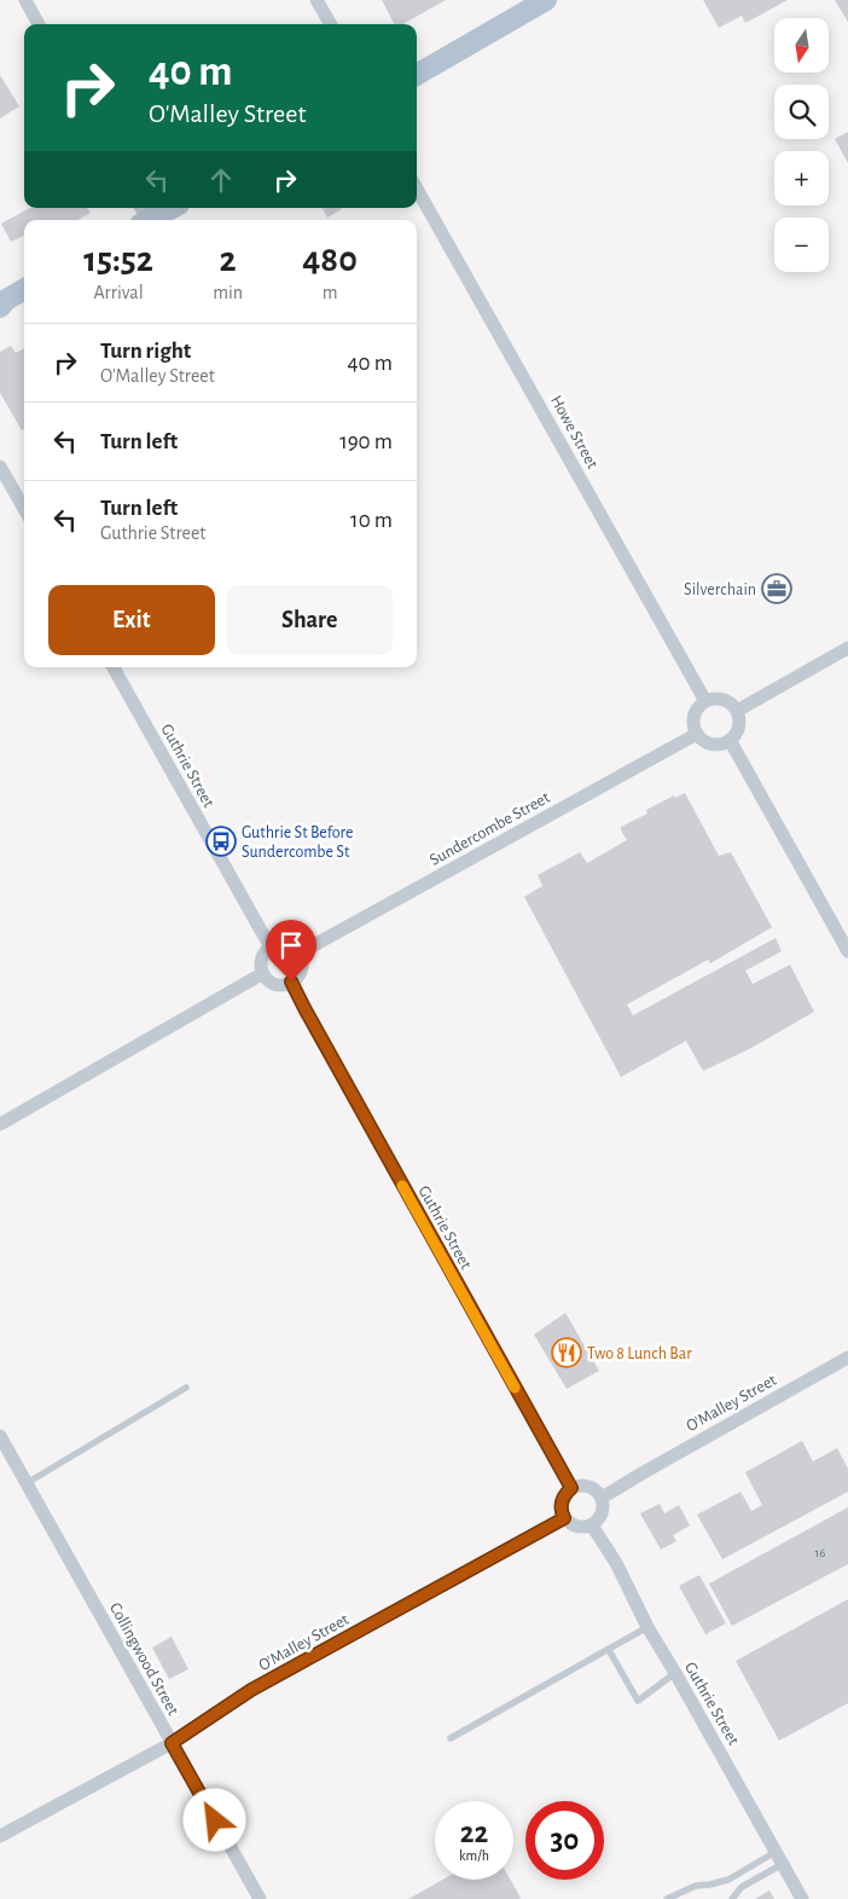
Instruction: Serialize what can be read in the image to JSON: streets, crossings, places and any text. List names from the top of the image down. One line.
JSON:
{"streets":{"street":["Howe Street","Guthrie Street","Sundercombe Street","O'Malley Street","Collingwood Street"]},"crossings":[["Howe Street","Sundercombe Street"],["Guthrie Street","Sundercombe Street"],["Guthrie Street","O'Malley Street"],["O'Malley Street","Collingwood Street"]],"places":{"office":["Silverchain"],"bus stop":["Guthrie St Before Sundercombe St"],"restaurant":["Two 8 Lunch Bar"]},"house_numbers":["16"],"north":"bottom","page":{"map_buttons":["+","−"],"turn":["40 m","O'Malley Street"],"eta":["15:52","Arrival","2","min","480","m"],"list":[{"name":"Turn right","note":"O'Malley Street","value":"40 m"},{"name":"Turn left","value":"190 m"},{"name":"Turn left","note":"Guthrie Street","value":"10 m"}],"buttons":["Exit","Share"],"speed":"22 km/h","limit":"30"}}
